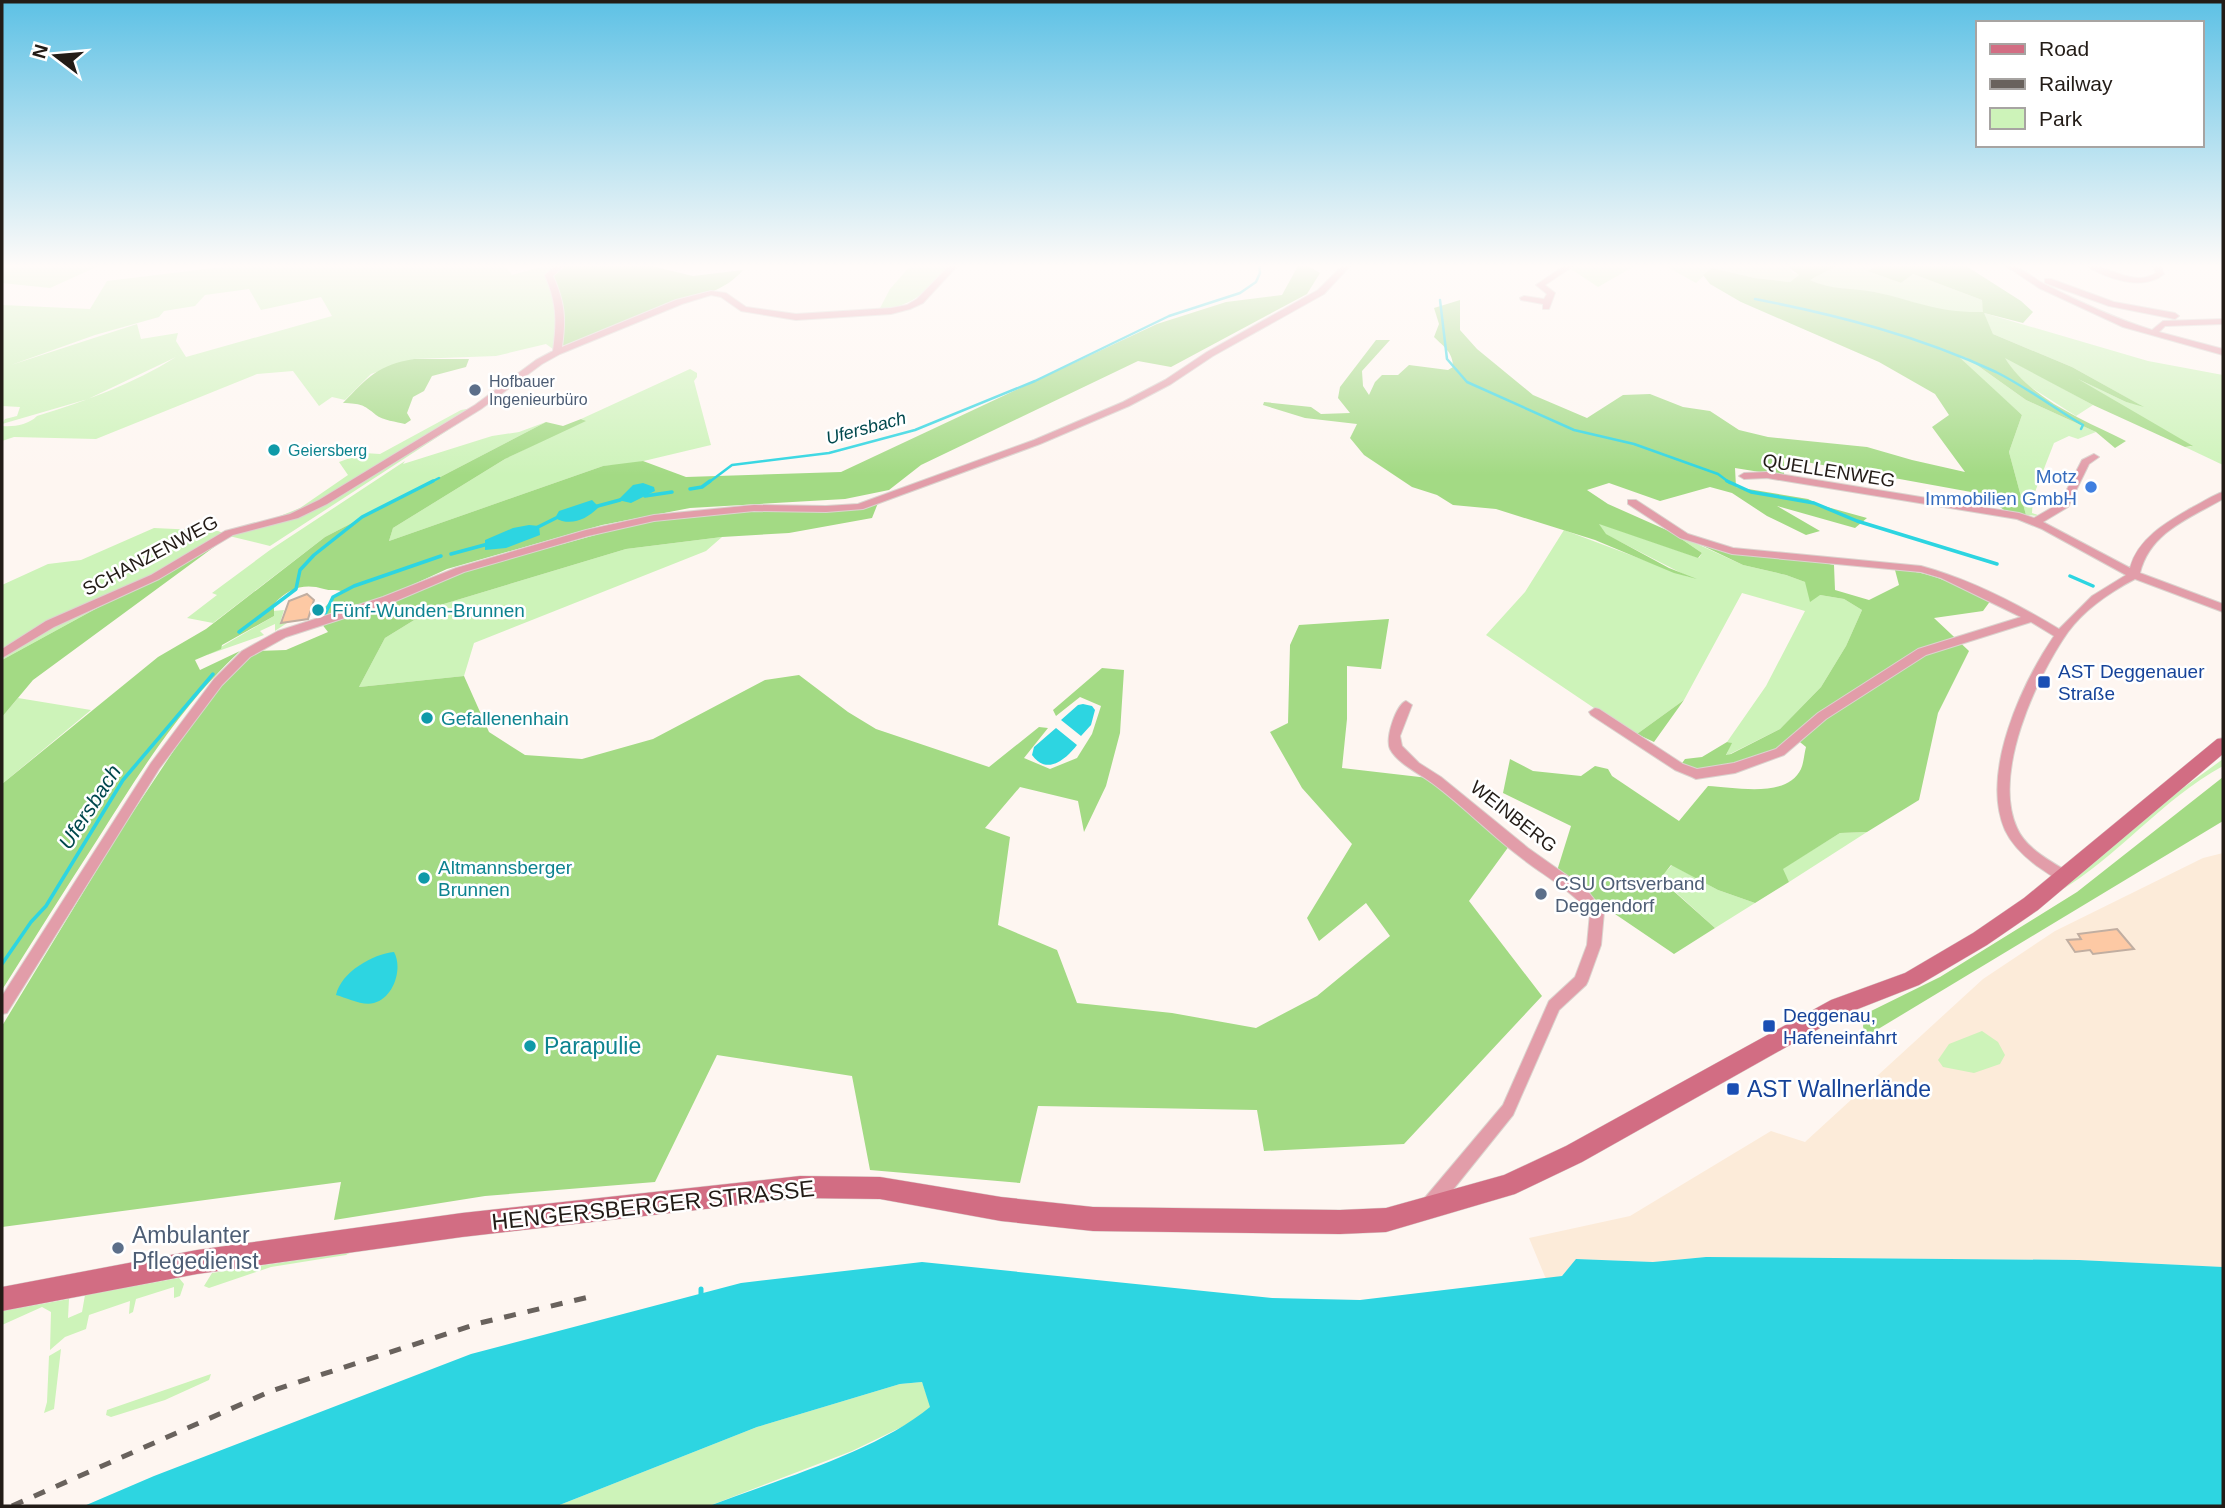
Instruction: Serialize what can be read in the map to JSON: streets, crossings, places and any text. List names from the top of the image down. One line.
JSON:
{"streets":{"main road":["HENGERSBERGER STRASSE"],"street":["QUELLENWEG","SCHANZENWEG","WEINBERG"]},"crossings":[["WEINBERG","HENGERSBERGER STRASSE"]],"water":["Ufersbach"],"places":{"other":["Hofbauer Ingenieurbüro","Geiersberg","Motz Immobilien GmbH","Fünf-Wunden-Brunnen","Gefallenenhain","Altmannsberger Brunnen","CSU Ortsverband Deggendorf","Parapulie","Ambulanter Pflegedienst"],"transit":["AST Deggenauer Straße","Deggenau, Hafeneinfahrt","AST Wallnerlände"]},"legend":["Road","Railway","Park"],"north":"left"}
